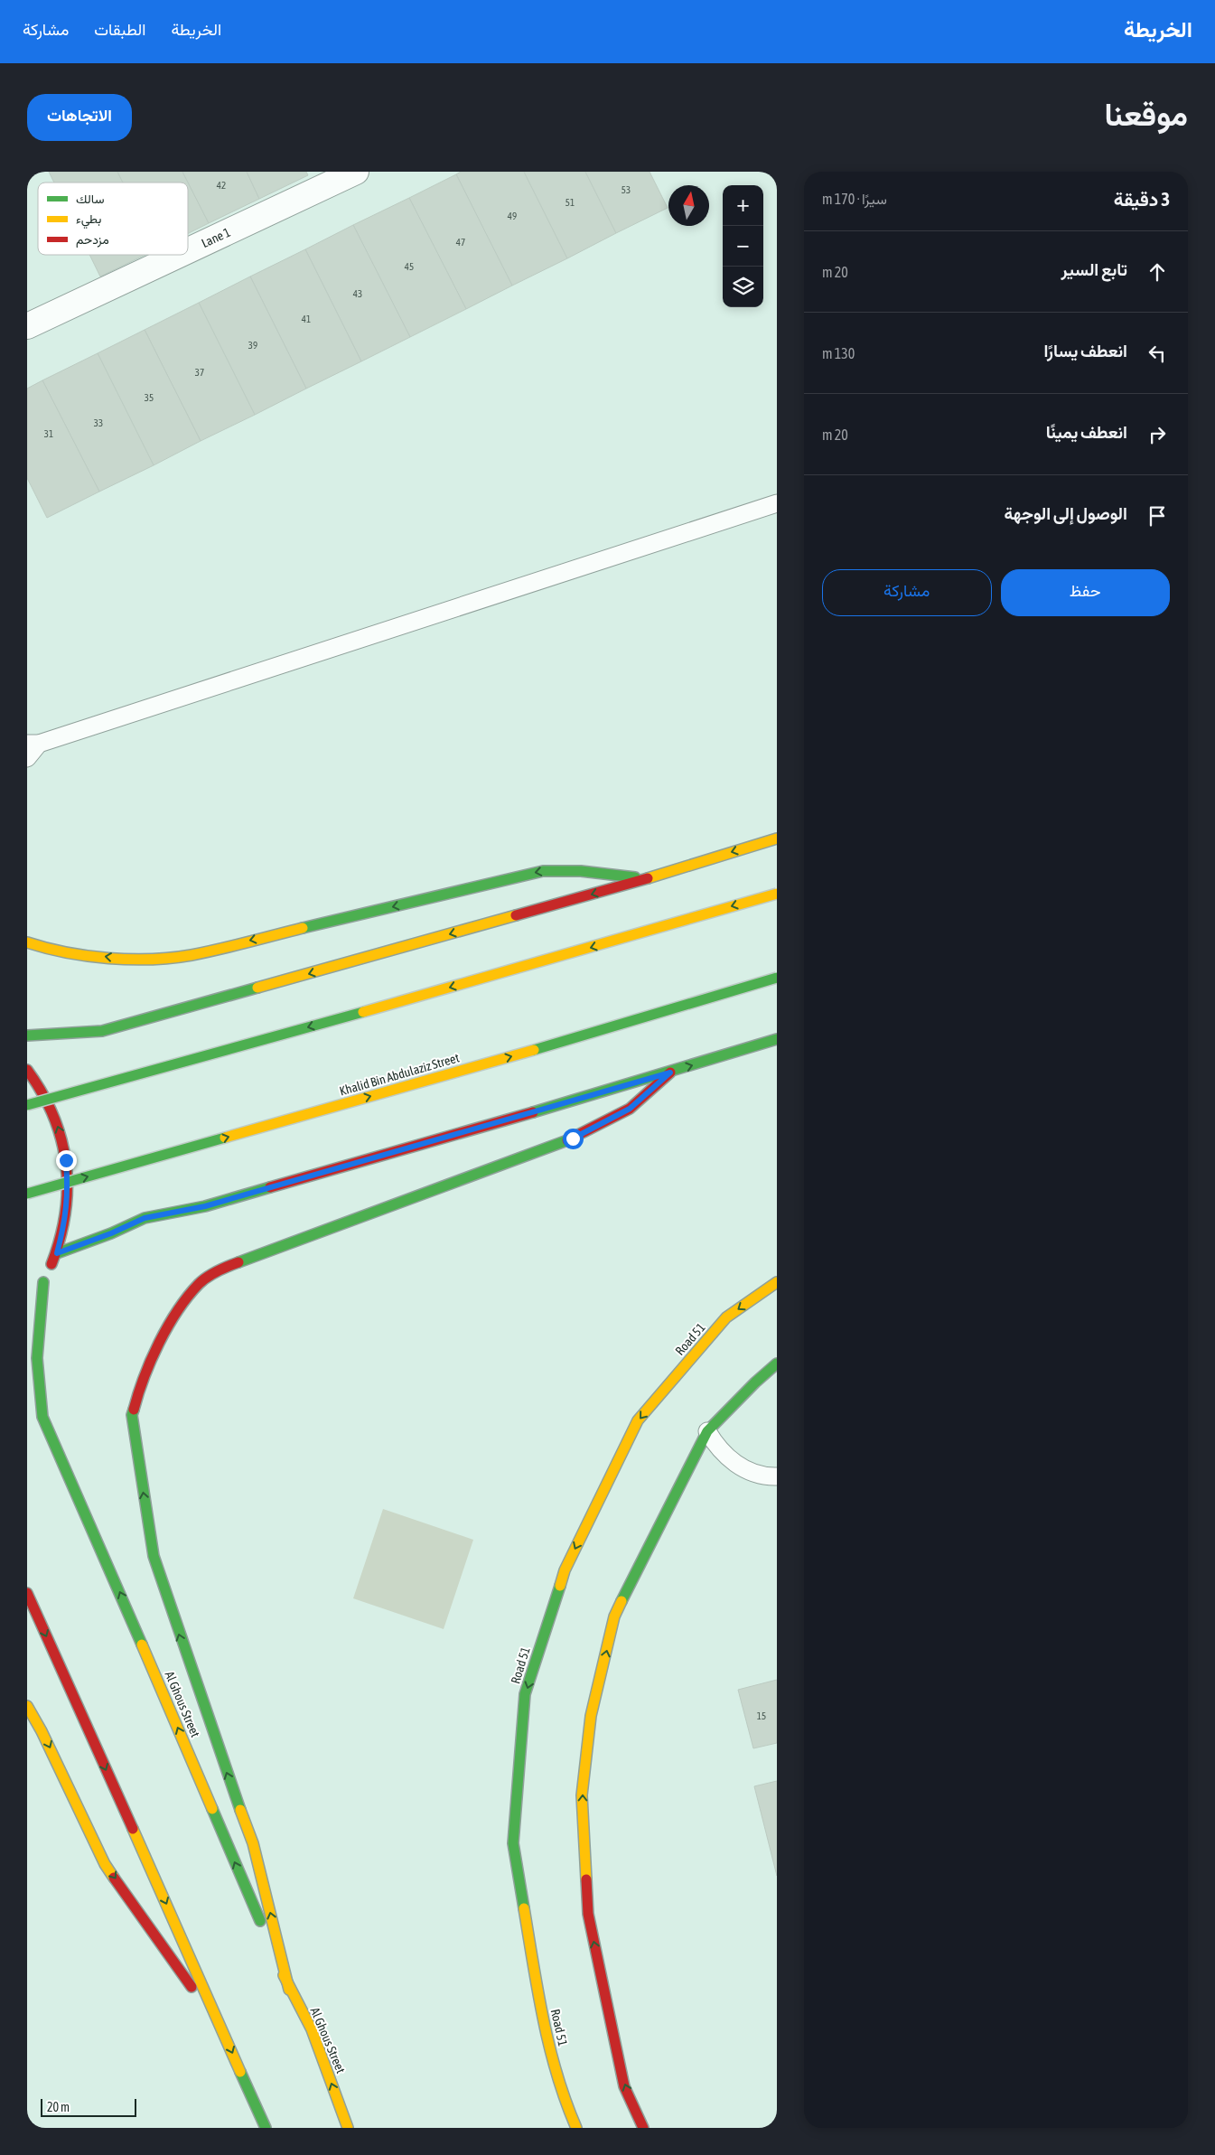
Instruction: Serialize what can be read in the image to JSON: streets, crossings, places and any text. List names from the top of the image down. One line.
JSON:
{"streets":{"main road":["Khalid Bin Abdulaziz Street","Road 51","Al Ghous Street"],"street":["Lane 1"]},"house_numbers":["42","53","51","49","47","45","43","41","39","37","35","33","31","15"],"legend":["سالك","بطيء","مزدحم"],"scale_bar":"20 m","north":"top","page":{"header":"الخريطة","nav":["الخريطة","الطبقات","مشاركة"],"title":"موقعنا","buttons":["الاتجاهات",["حفظ","مشاركة"]],"heading":["3 دقيقة","سيرًا · 170 m"],"map_buttons":["+","−"],"list":[["تابع السير","20 m"],["انعطف يسارًا","130 m"],["انعطف يمينًا","20 m"],"الوصول إلى الوجهة"],"scale":"20 m"}}
